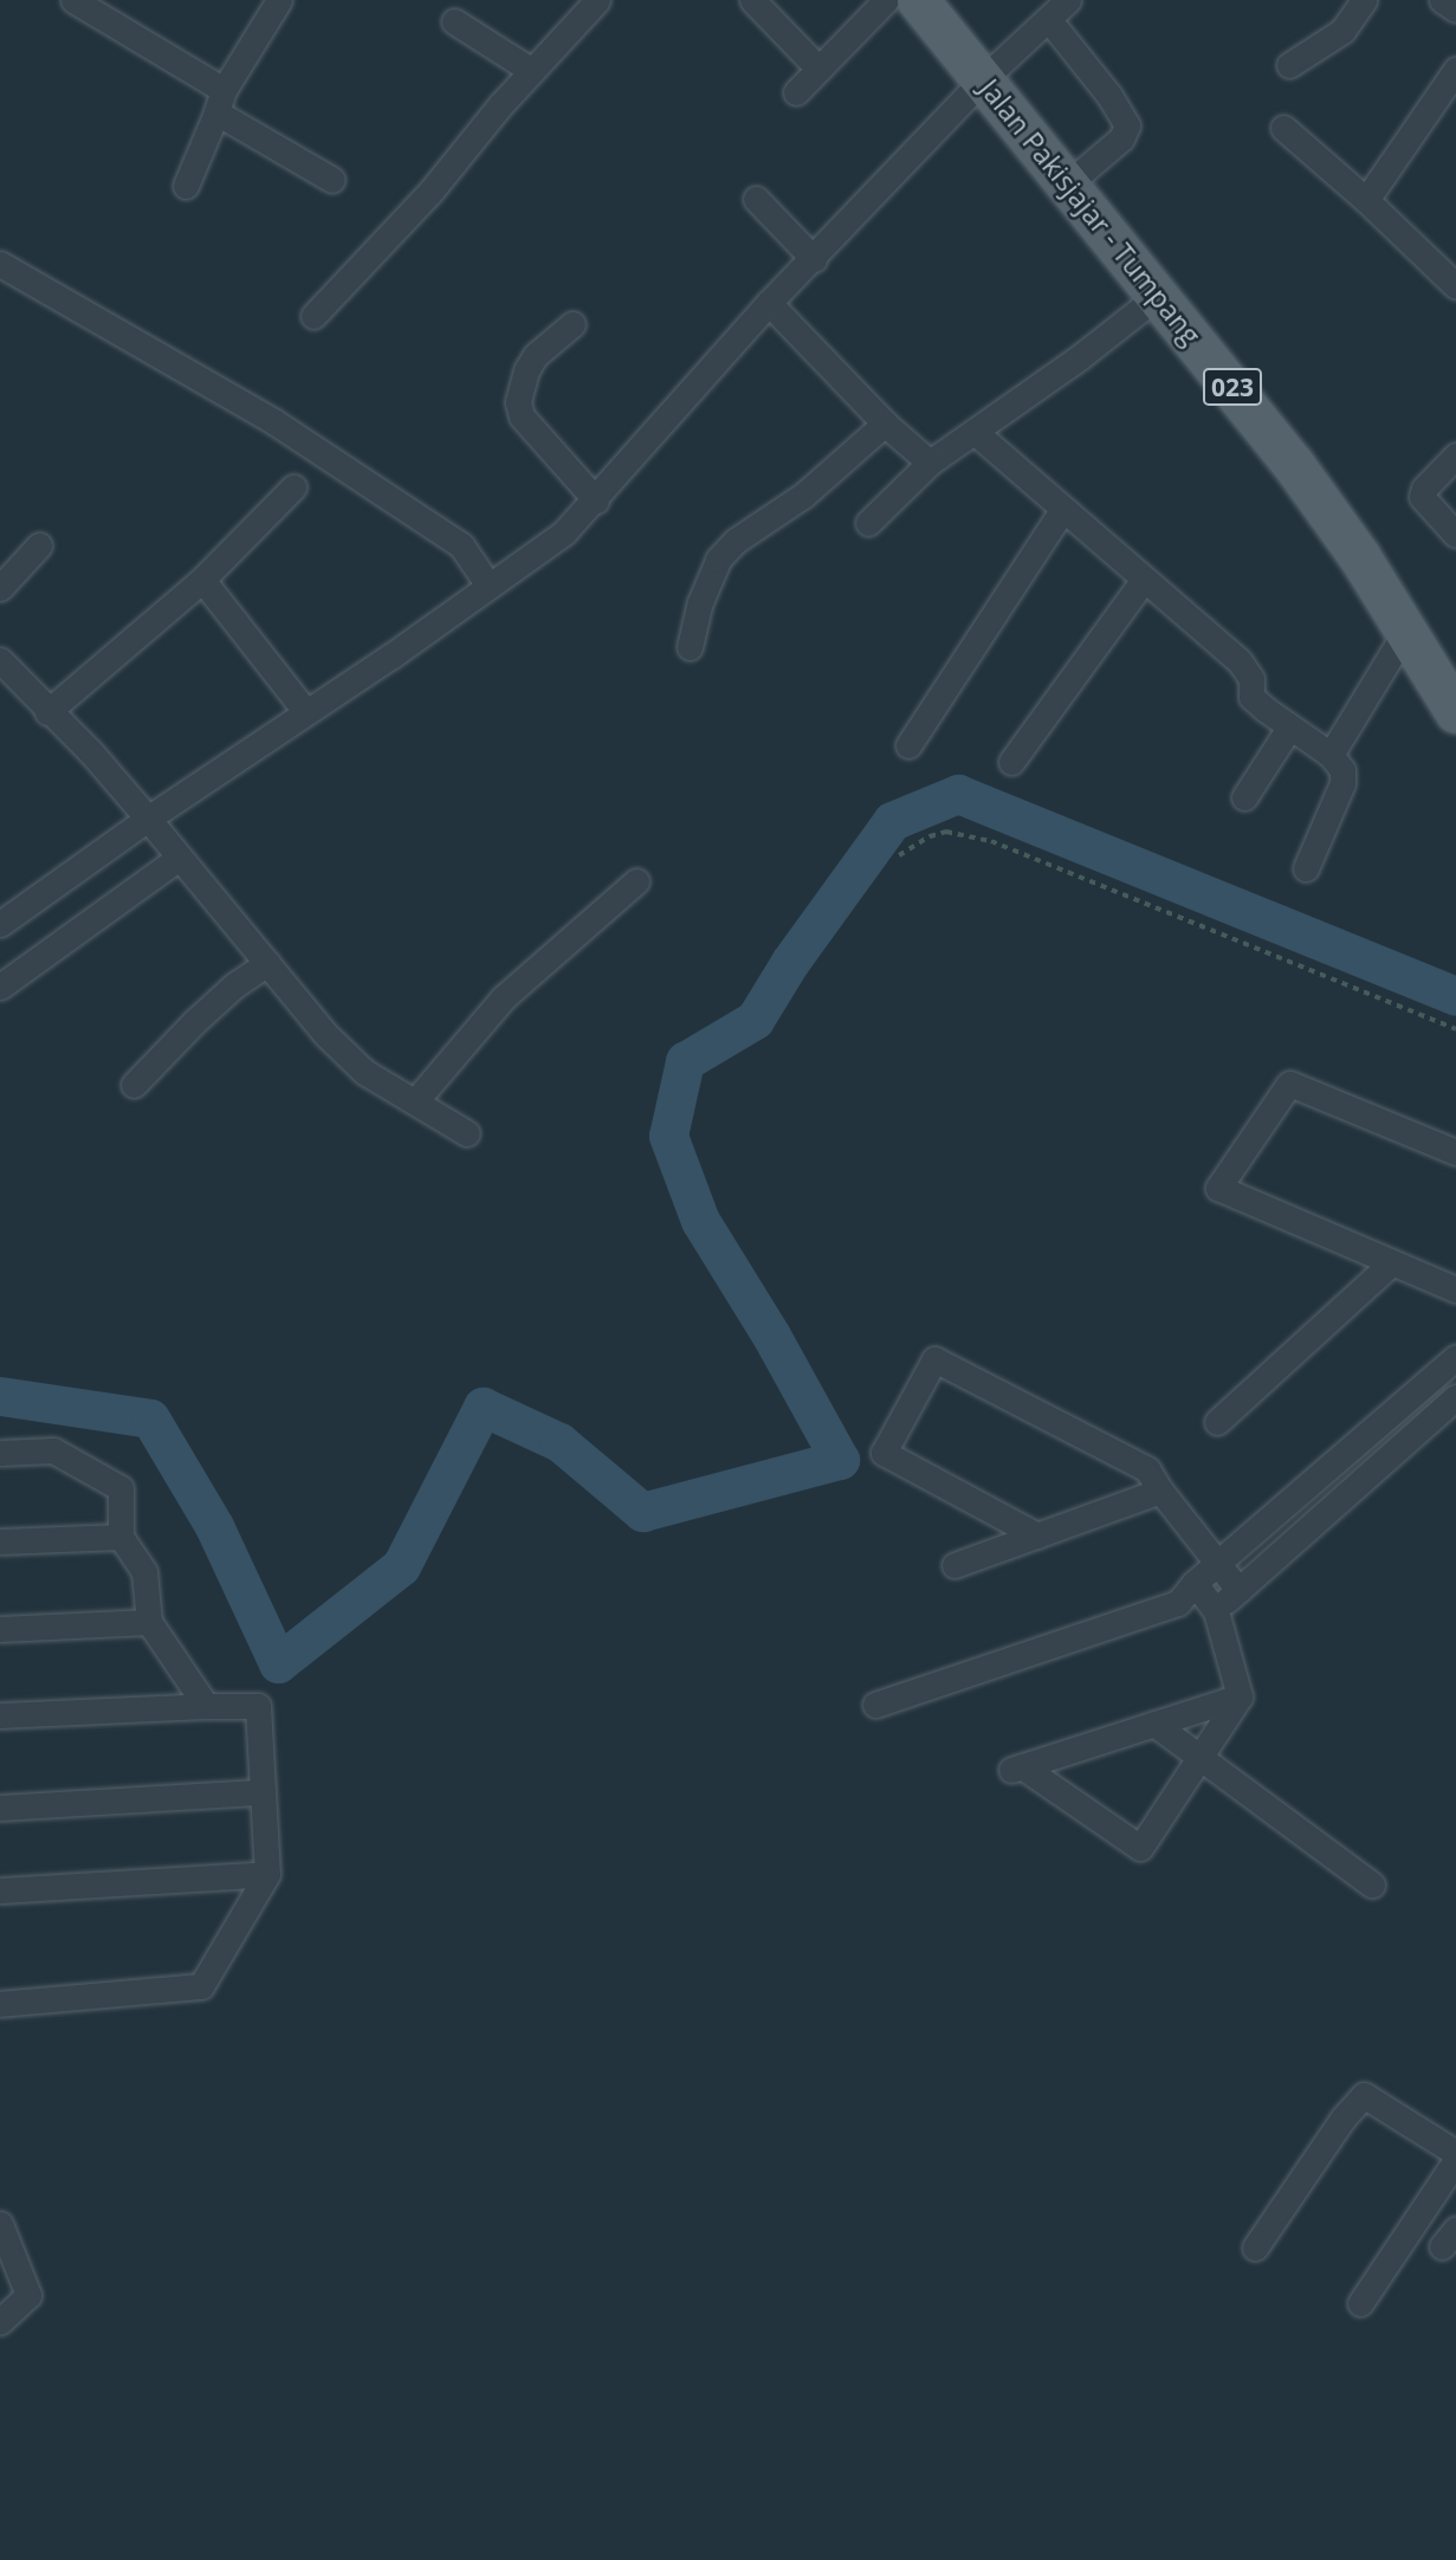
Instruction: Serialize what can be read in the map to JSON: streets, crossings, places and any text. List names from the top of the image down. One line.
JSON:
{"streets":{"main road":["Jalan Pakisjajar - Tumpang","023"]}}
